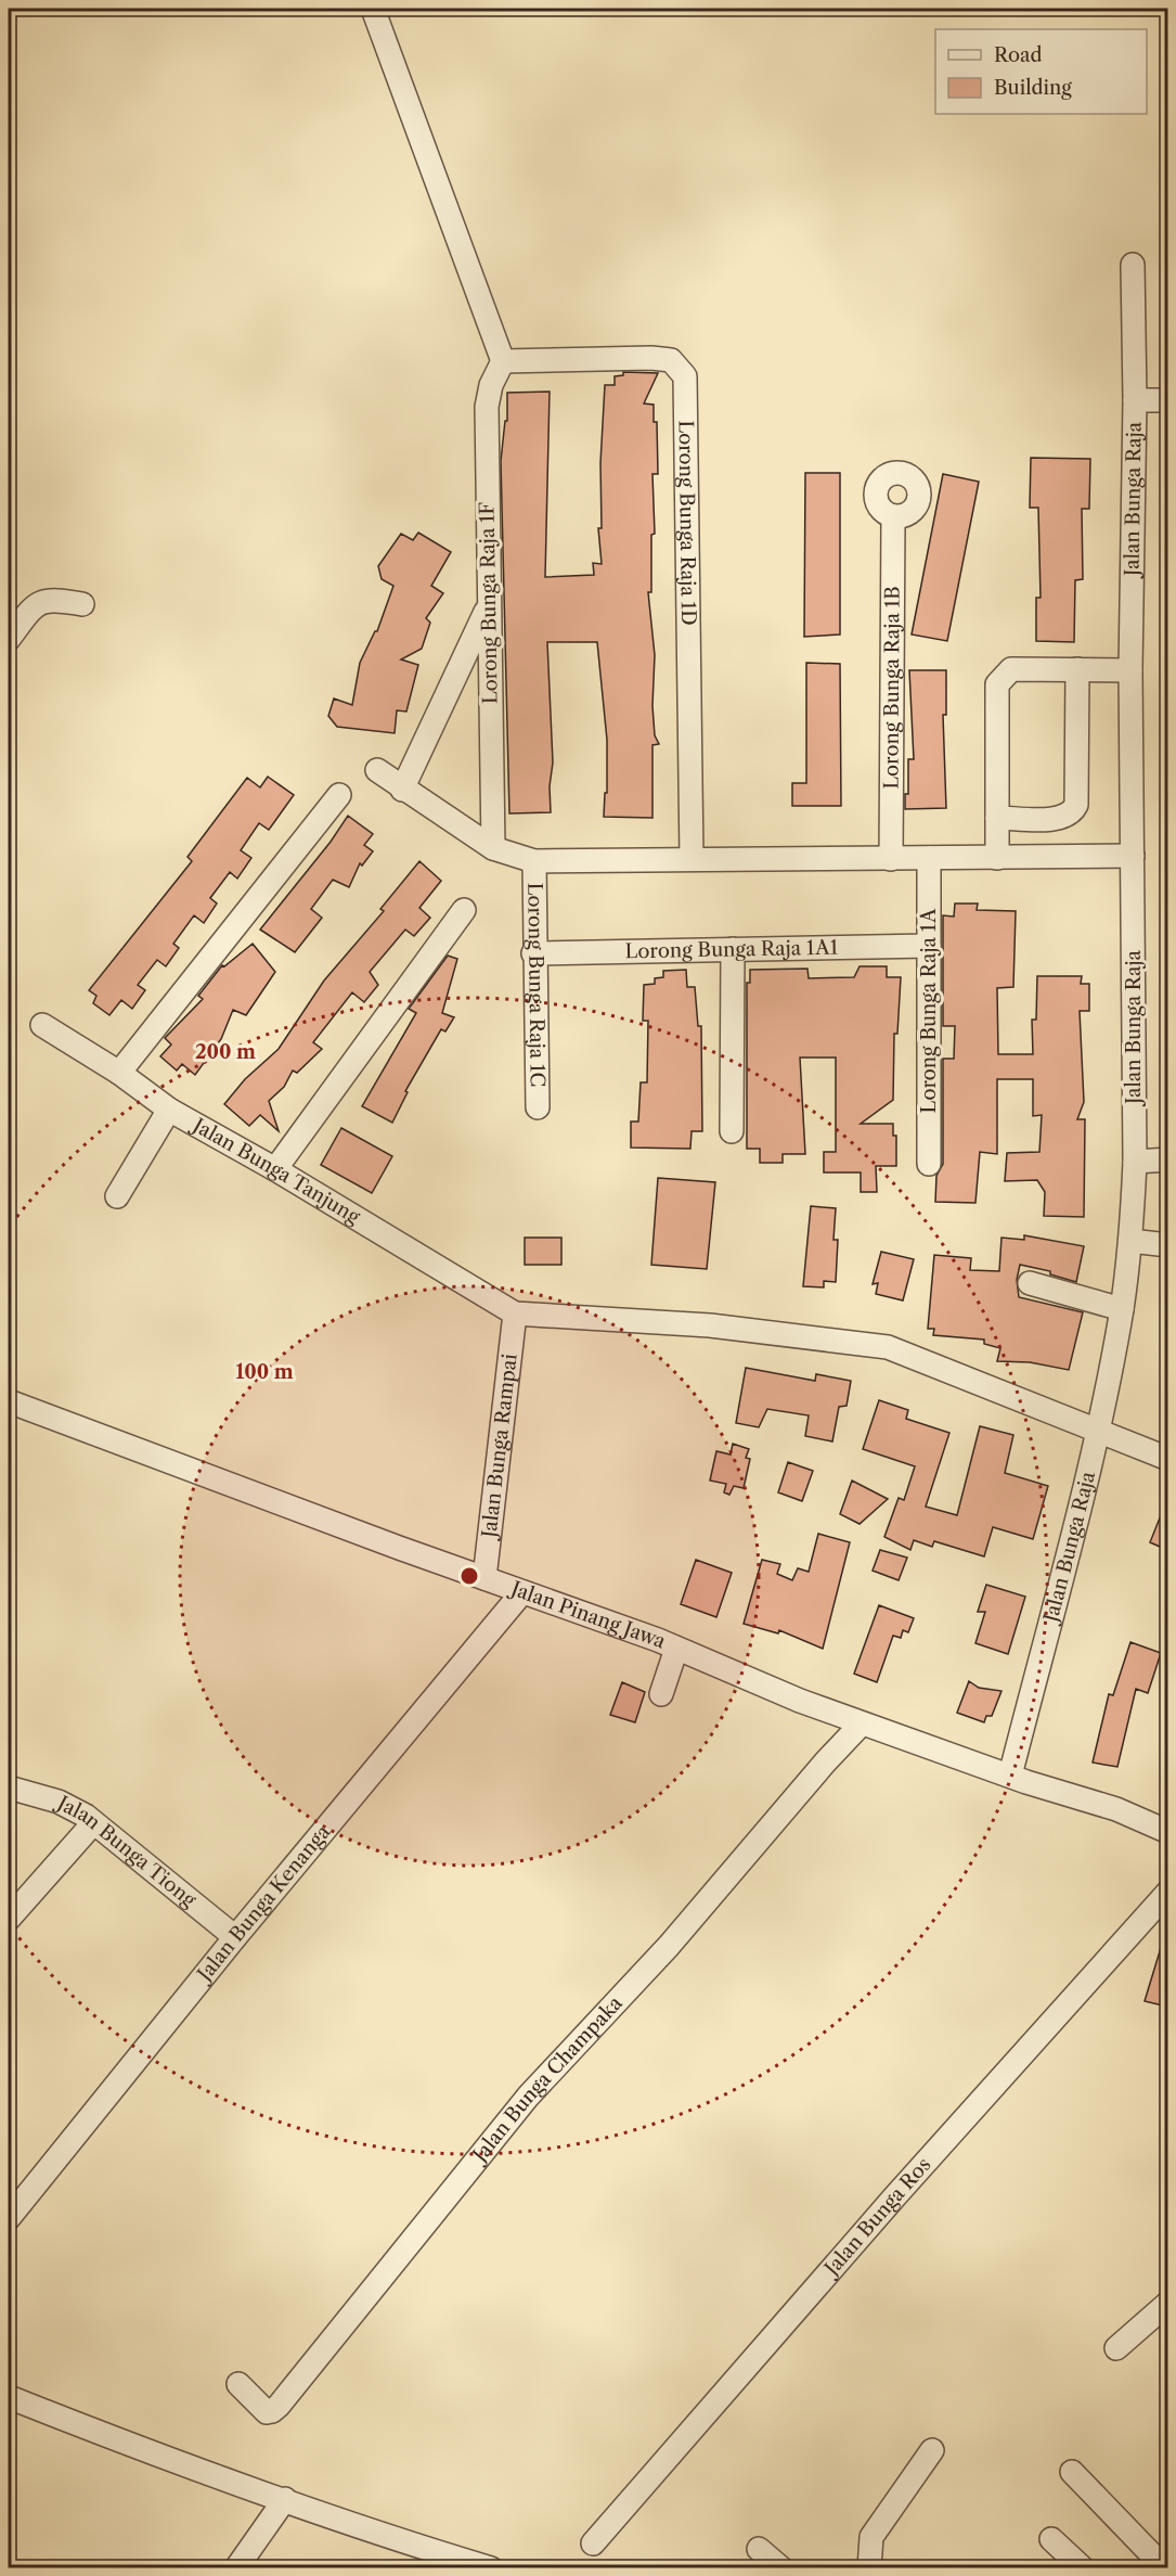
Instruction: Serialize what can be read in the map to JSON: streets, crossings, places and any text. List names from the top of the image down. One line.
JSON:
{"streets":{"street":["Jalan Bunga Raja","Lorong Bunga Raja 1D","Lorong Bunga Raja 1F","Lorong Bunga Raja 1B","Lorong Bunga Raja 1A1","Lorong Bunga Raja 1C","Lorong Bunga Raja 1A","Jalan Bunga Tanjung","Jalan Bunga Rampai","Jalan Pinang Jawa","Jalan Bunga Tiong","Jalan Bunga Kenanga","Jalan Bunga Champaka","Jalan Bunga Ros"]},"crossings":[["Jalan Bunga Raja","Jalan Pinang Jawa"],["Lorong Bunga Raja 1D","Lorong Bunga Raja 1F"],["Lorong Bunga Raja 1A1","Lorong Bunga Raja 1C"],["Lorong Bunga Raja 1A1","Lorong Bunga Raja 1A"],["Jalan Bunga Tanjung","Jalan Bunga Rampai"],["Jalan Bunga Rampai","Jalan Pinang Jawa"],["Jalan Pinang Jawa","Jalan Bunga Kenanga"],["Jalan Pinang Jawa","Jalan Bunga Champaka"],["Jalan Bunga Tiong","Jalan Bunga Kenanga"]],"legend":["Road","Building"],"rings":["200 m","100 m"]}
